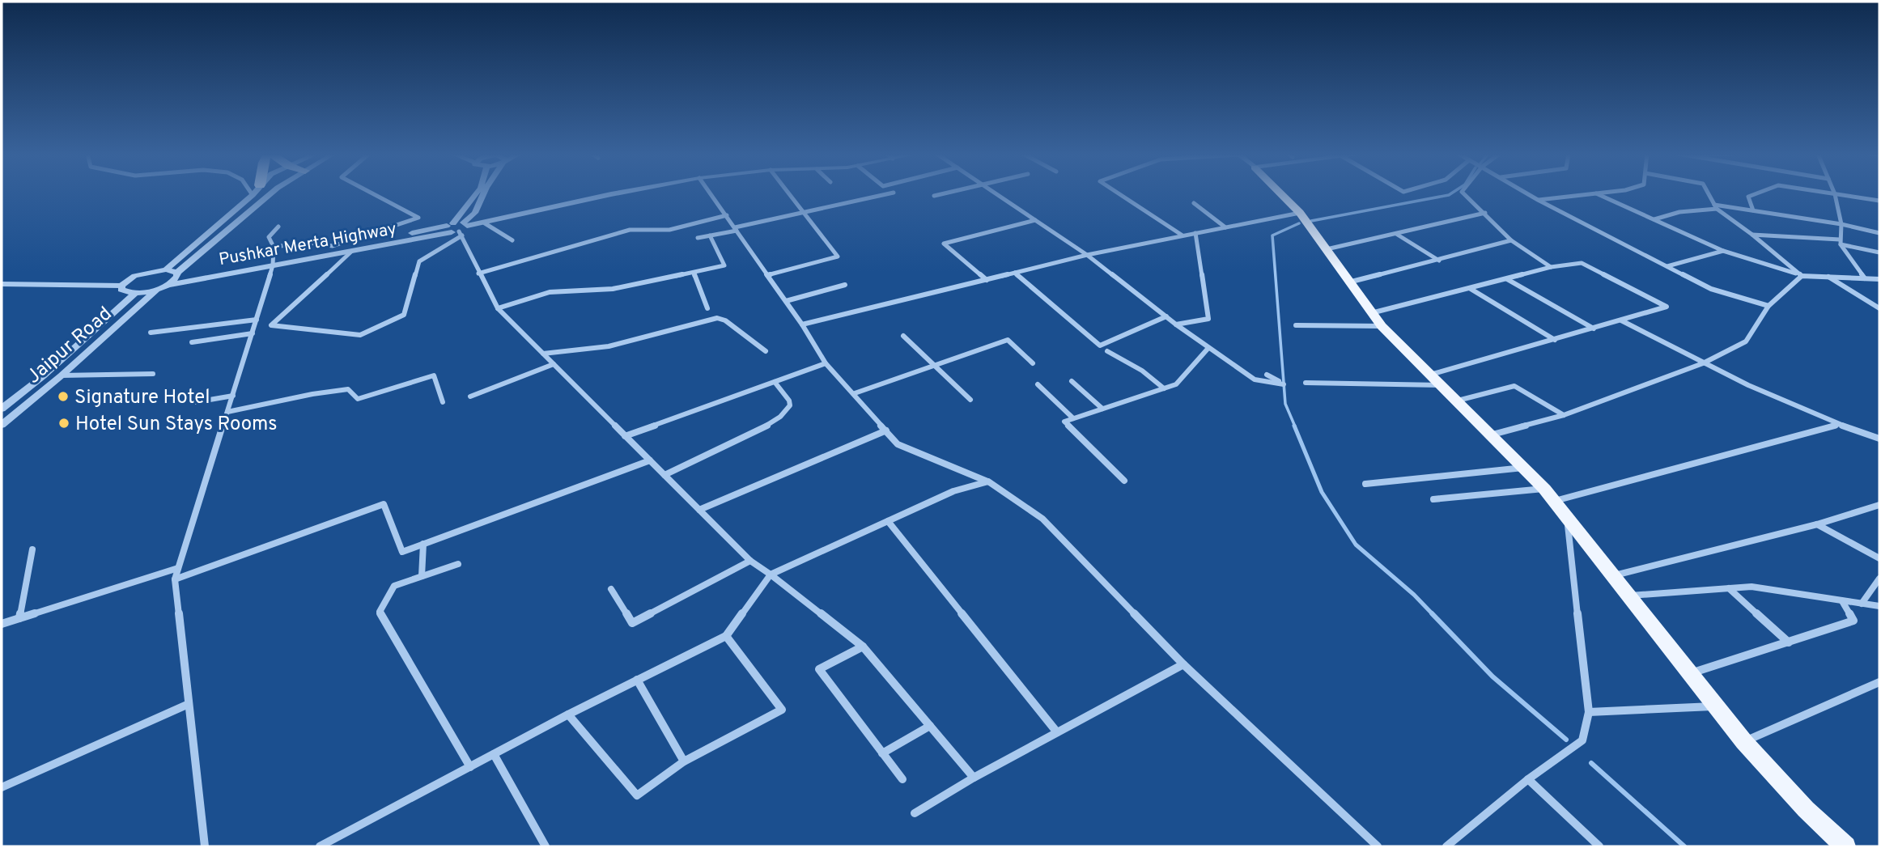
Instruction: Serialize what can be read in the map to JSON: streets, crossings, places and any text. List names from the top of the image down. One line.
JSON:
{"streets":{"street":["Pushkar Merta Highway","Jaipur Road"]},"places":["Signature Hotel","Hotel Sun Stays Rooms"]}
